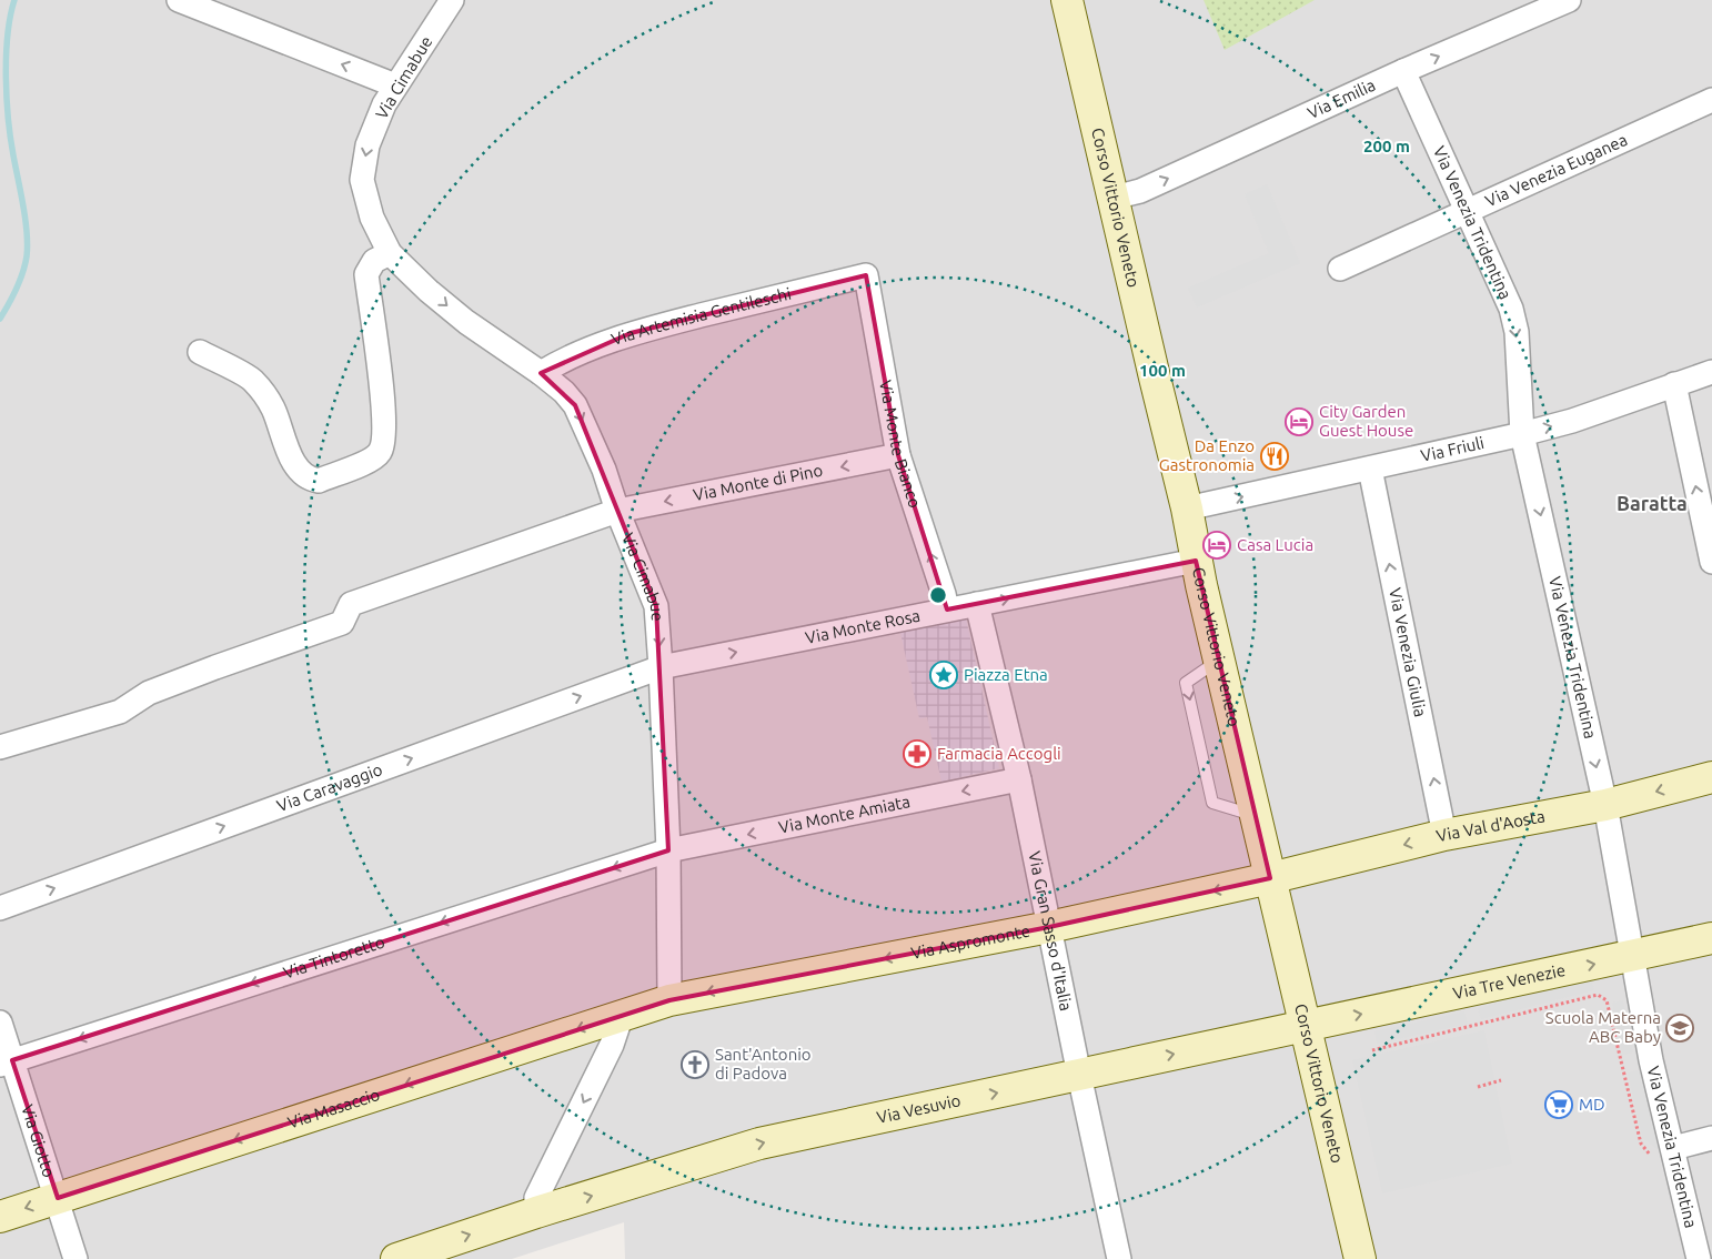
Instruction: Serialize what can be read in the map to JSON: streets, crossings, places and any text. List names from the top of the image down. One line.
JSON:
{"streets":{"street":["Via Cimabue","Via Emilia","Via Venezia Euganea","Corso Vittorio Veneto","Via Venezia Tridentina","Via Artemisia Gentileschi","Via Monte Bianco","Via Friuli","Via Monte di Pino","Via Monte Rosa","Via Venezia Giulia","Via Caravaggio","Via Monte Amiata","Via Val d'Aosta","Via Gran Sasso d'Italia","Via Aspromonte","Via Tintoretto","Via Tre Venezie","Via Masaccio","Via Vesuvio","Via Giotto"]},"crossings":[["Via Cimabue","Via Artemisia Gentileschi"],["Via Cimabue","Via Monte di Pino"],["Via Cimabue","Via Monte Rosa"],["Via Cimabue","Via Caravaggio"],["Via Cimabue","Via Monte Amiata"],["Via Cimabue","Via Aspromonte"],["Via Cimabue","Via Tintoretto"],["Via Cimabue","Via Masaccio"],["Via Emilia","Corso Vittorio Veneto"],["Via Emilia","Via Venezia Tridentina"],["Via Venezia Euganea","Via Venezia Tridentina"],["Corso Vittorio Veneto","Via Friuli"],["Corso Vittorio Veneto","Via Monte Rosa"],["Corso Vittorio Veneto","Via Val d'Aosta"],["Corso Vittorio Veneto","Via Aspromonte"],["Corso Vittorio Veneto","Via Tre Venezie"],["Corso Vittorio Veneto","Via Vesuvio"],["Via Venezia Tridentina","Via Friuli"],["Via Venezia Tridentina","Via Val d'Aosta"],["Via Venezia Tridentina","Via Tre Venezie"],["Via Artemisia Gentileschi","Via Monte Bianco"],["Via Monte Bianco","Via Monte di Pino"],["Via Monte Bianco","Via Monte Rosa"],["Via Friuli","Via Venezia Giulia"],["Via Monte Rosa","Via Caravaggio"],["Via Monte Rosa","Via Gran Sasso d'Italia"],["Via Venezia Giulia","Via Val d'Aosta"],["Via Monte Amiata","Via Gran Sasso d'Italia"],["Via Monte Amiata","Via Tintoretto"],["Via Val d'Aosta","Via Aspromonte"],["Via Gran Sasso d'Italia","Via Aspromonte"],["Via Gran Sasso d'Italia","Via Vesuvio"],["Via Aspromonte","Via Masaccio"],["Via Tintoretto","Via Giotto"],["Via Tre Venezie","Via Vesuvio"],["Via Masaccio","Via Giotto"]],"one_way":["Via Cimabue","Via Emilia","Via Venezia Tridentina","Via Monte Bianco","Via Friuli","Via Monte Rosa","Via Venezia Giulia","Via Caravaggio","Via Monte Amiata","Via Val d'Aosta","Via Aspromonte","Via Tintoretto","Via Tre Venezie","Via Masaccio","Via Vesuvio"],"districts":["Baratta"],"places":{"hotel":["City Garden Guest House","Casa Lucia"],"restaurant":["Da Enzo Gastronomia"],"place":["Piazza Etna"],"pharmacy":["Farmacia Accogli"],"school or university":["Scuola Materna ABC Baby"],"church":["Sant'Antonio di Padova"],"supermarket":["MD"]},"rings":["200 m","100 m"]}
